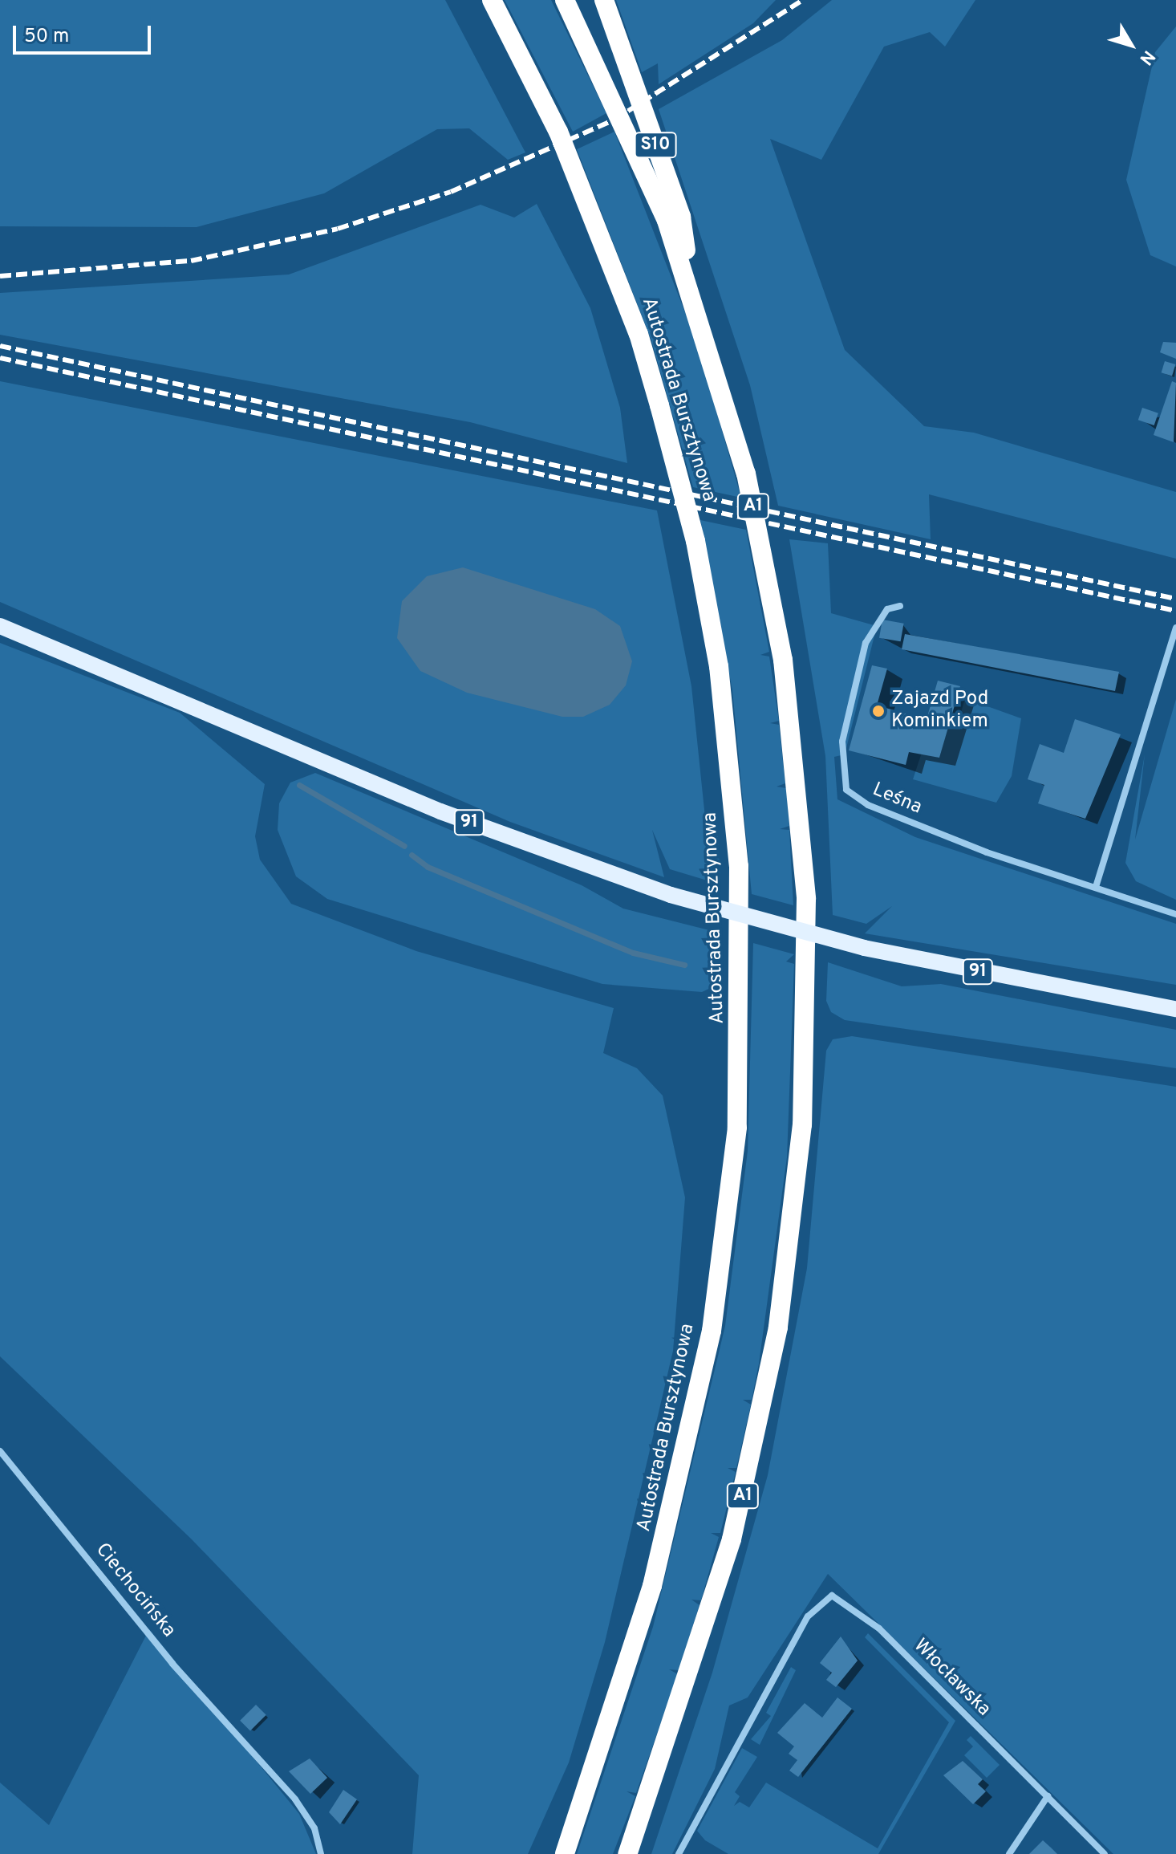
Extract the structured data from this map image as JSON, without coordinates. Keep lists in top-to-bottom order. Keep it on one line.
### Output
{"streets":{"highway":["S10","Autostrada Bursztynowa","A1"],"main road":["91"],"street":["Leśna","Ciechocińska","Włocławska"]},"crossings":[["S10","A1"]],"places":["Zajazd Pod Kominkiem"],"scale_bar":"50 m","north":"bottom right"}
